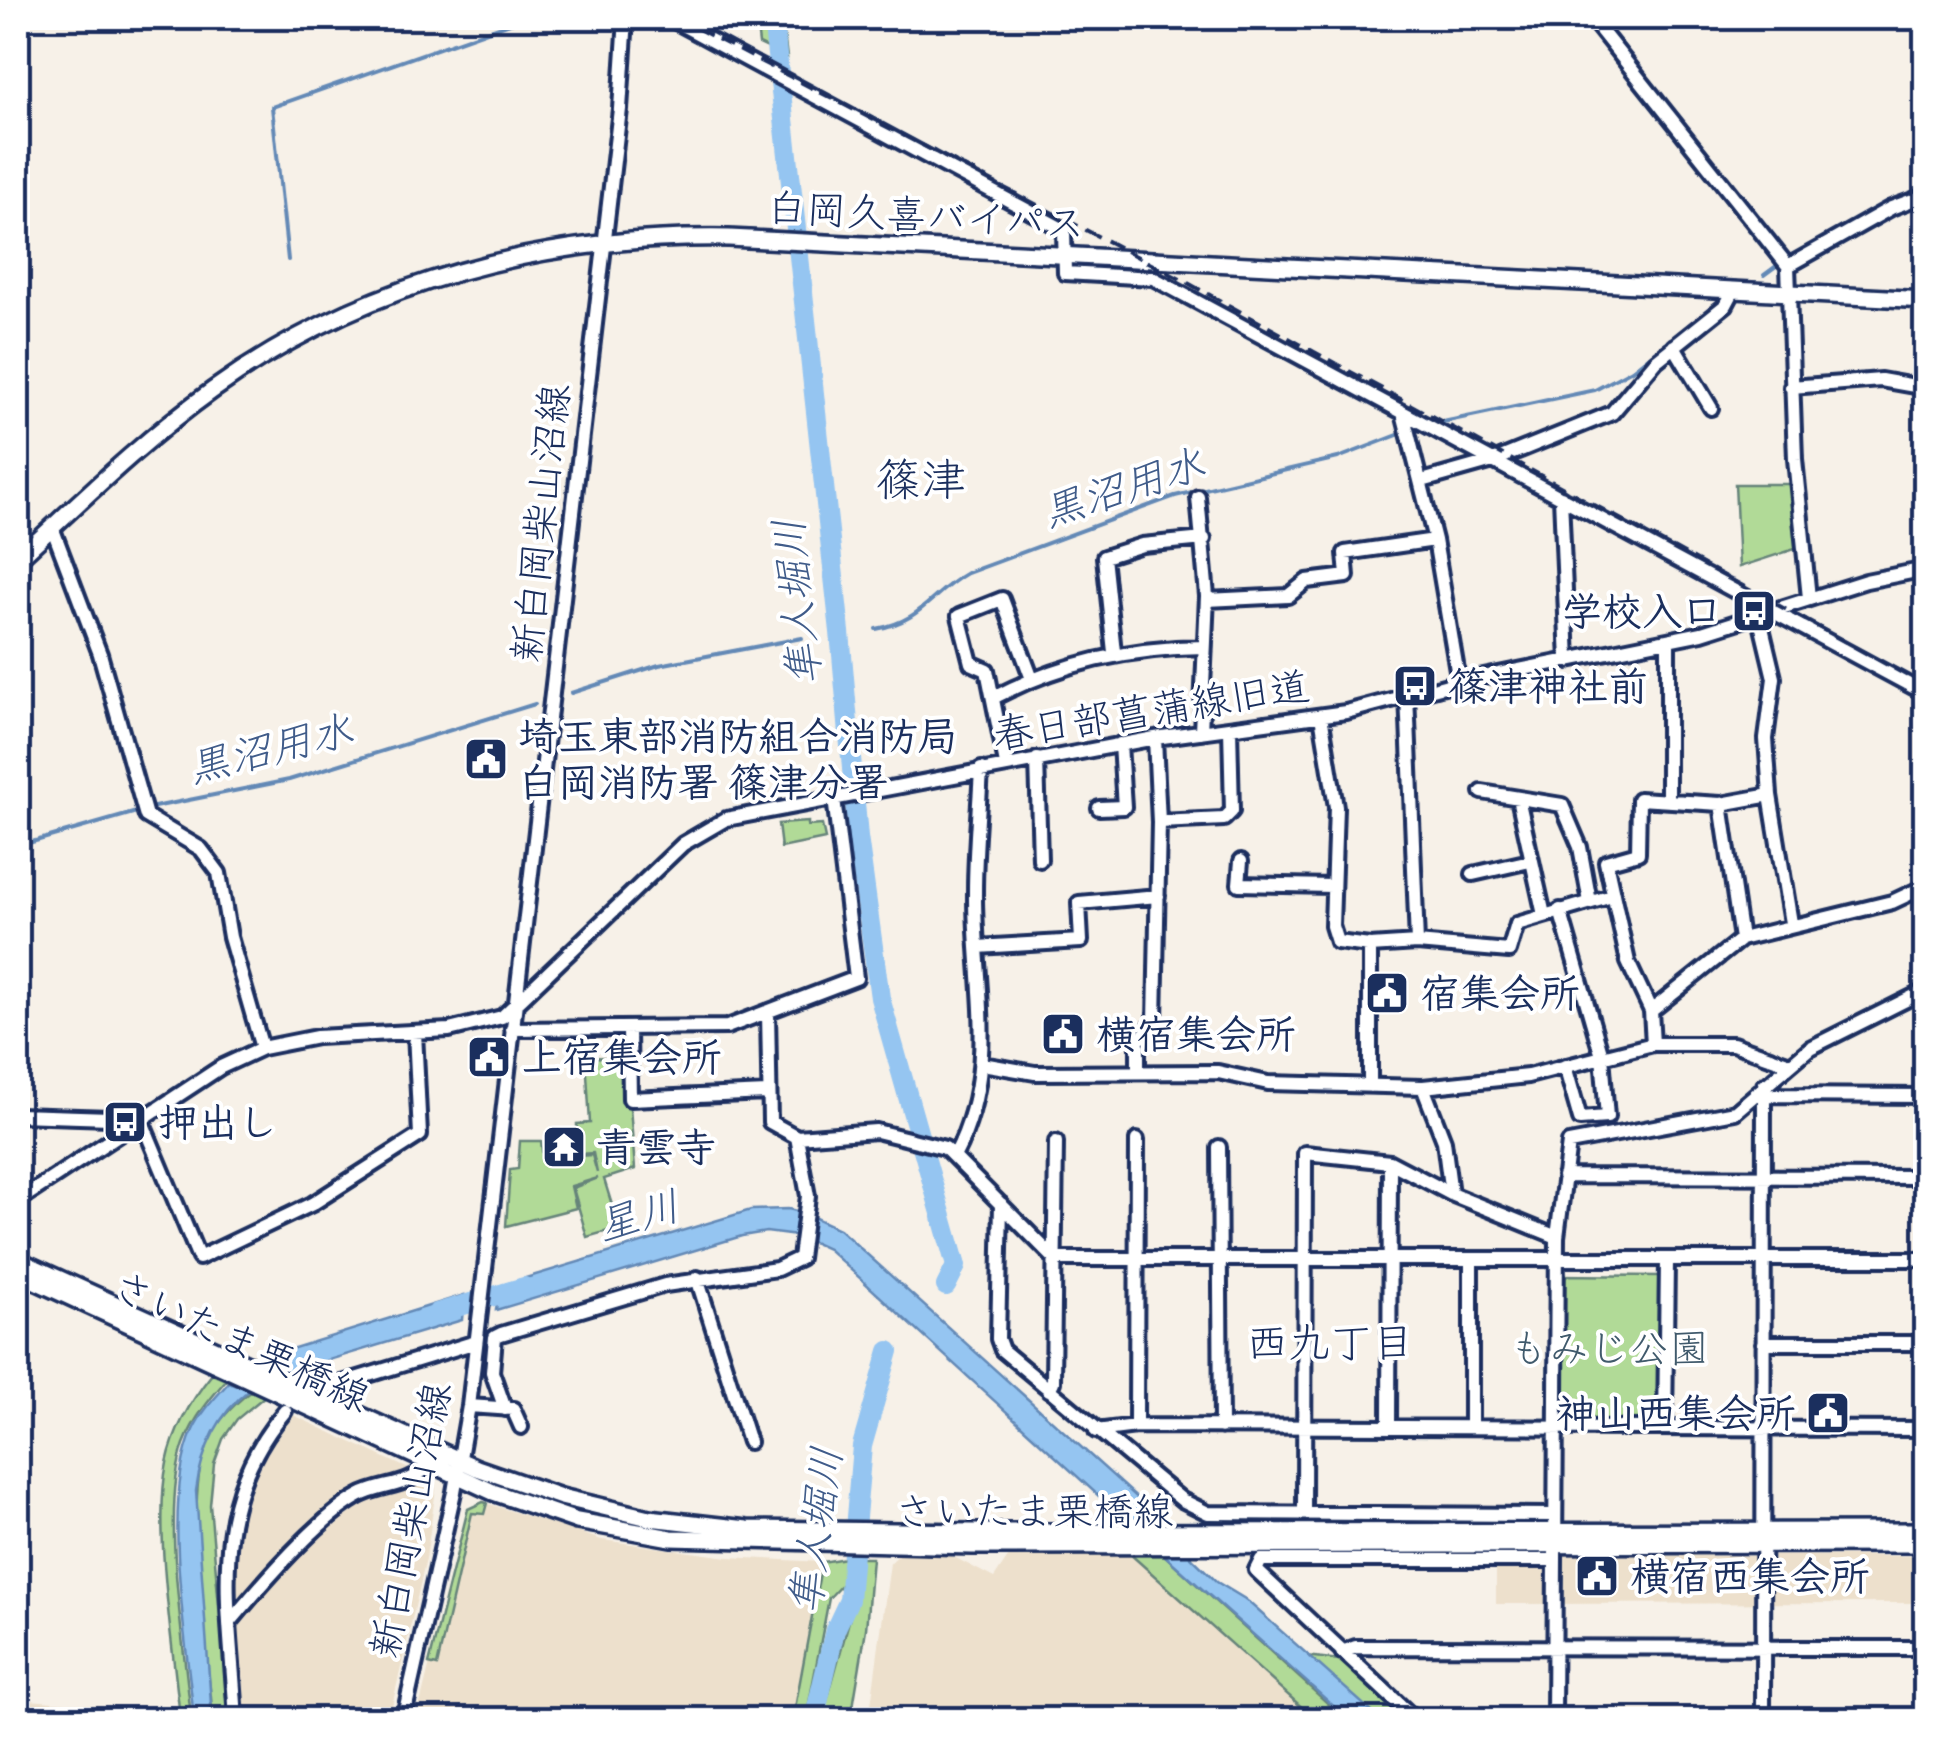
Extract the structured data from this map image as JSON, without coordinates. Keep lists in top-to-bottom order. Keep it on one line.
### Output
{"streets":{"main road":["白岡久喜バイパス","さいたま栗橋線"],"street":["新白岡柴山沼線","春日部菖蒲線旧道"]},"crossings":[["白岡久喜バイパス","新白岡柴山沼線"],["新白岡柴山沼線","春日部菖蒲線旧道"],["新白岡柴山沼線","さいたま栗橋線"]],"districts":["篠津","西九丁目"],"water":["黒沼用水","隼人堀川","星川"],"parks":["もみじ公園"],"places":{"bus stop":["学校入口","篠津神社前","押出し"],"public building":["埼玉東部消防組合消防局 白岡消防署 篠津分署","宿集会所","横宿集会所","上宿集会所","神山西集会所","横宿西集会所"],"temple":["青雲寺"]}}
